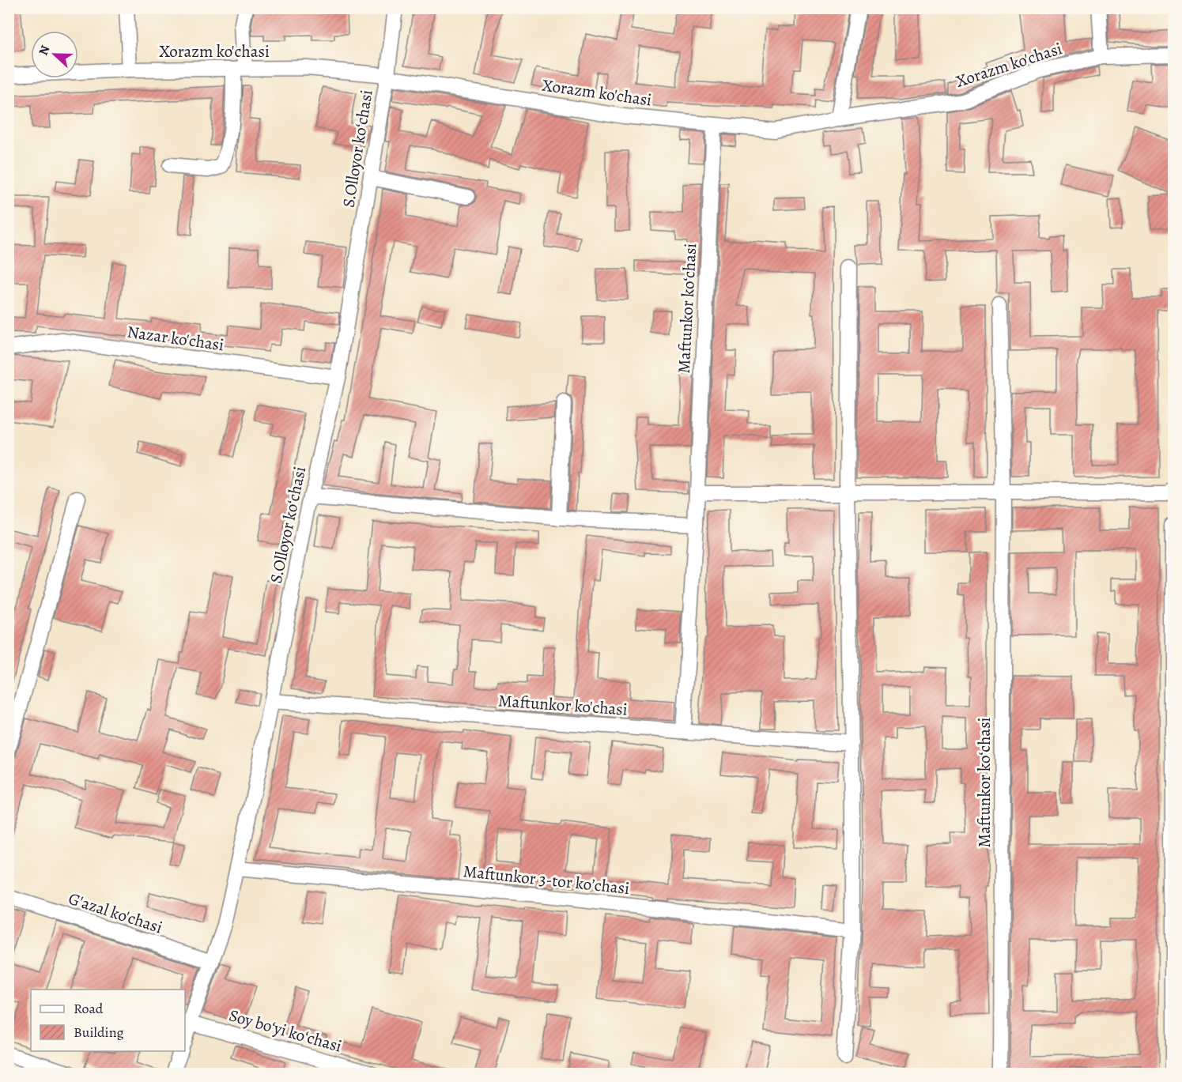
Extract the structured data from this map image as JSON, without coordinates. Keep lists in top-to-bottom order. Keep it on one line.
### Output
{"streets":{"street":["Xorazm ko'chasi","S.Olloyor koʻchasi","Maftunkor koʻchasi","Nazar ko'chasi","Maftunkor ko'chasi","Maftunkor 3-tor koʼchasi","G'azal ko'chasi","Soy boʻyi koʻchasi"]},"crossings":[["Xorazm ko'chasi","S.Olloyor koʻchasi"],["Xorazm ko'chasi","Maftunkor koʻchasi"],["S.Olloyor koʻchasi","Nazar ko'chasi"],["S.Olloyor koʻchasi","Maftunkor ko'chasi"],["S.Olloyor koʻchasi","Maftunkor 3-tor koʼchasi"],["S.Olloyor koʻchasi","G'azal ko'chasi"],["S.Olloyor koʻchasi","Soy boʻyi koʻchasi"],["Maftunkor koʻchasi","Maftunkor ko'chasi"]],"legend":["Road","Building"],"north":"left"}
